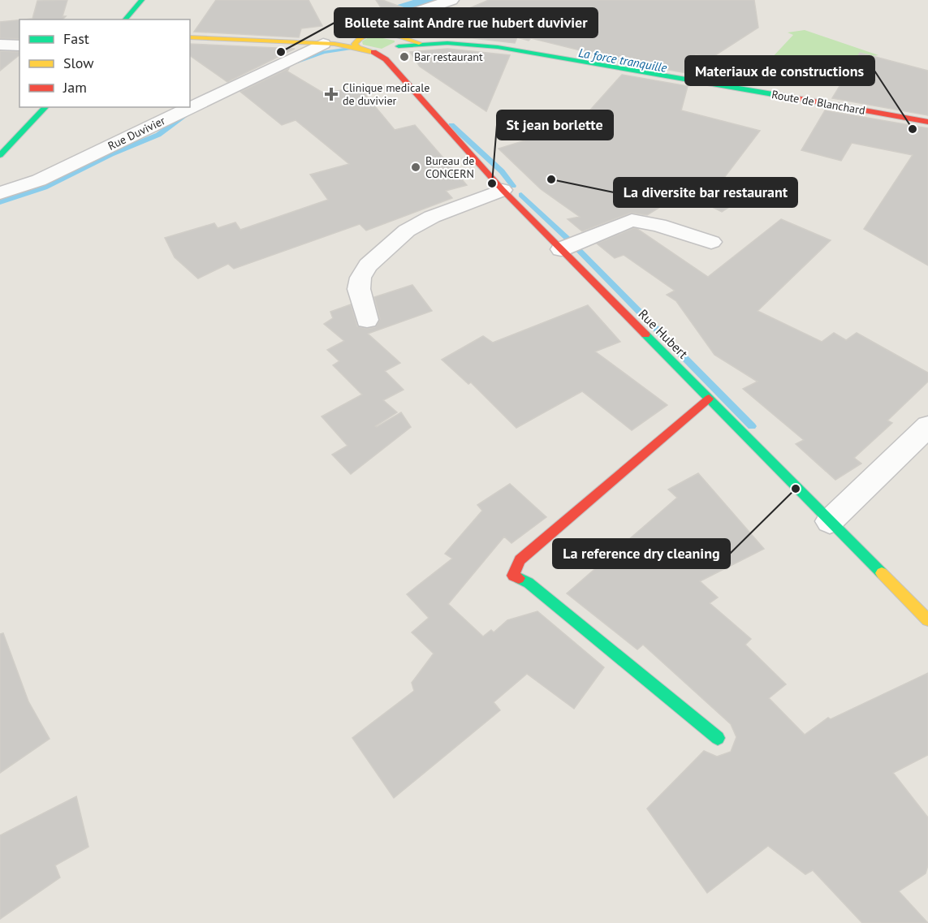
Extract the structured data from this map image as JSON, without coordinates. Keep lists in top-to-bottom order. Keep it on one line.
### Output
{"streets":{"street":["Route de Blanchard","Rue Duvivier","Rue Hubert"]},"water":["La force tranquille"],"places":{"other":["Bollete saint Andre rue hubert duvivier","Bar restaurant","Materiaux de constructions","Bureau de CONCERN","La diversite bar restaurant","St jean borlette","La reference dry cleaning"],"health":["Clinique medicale de duvivier"]},"legend":["Fast","Slow","Jam"]}
